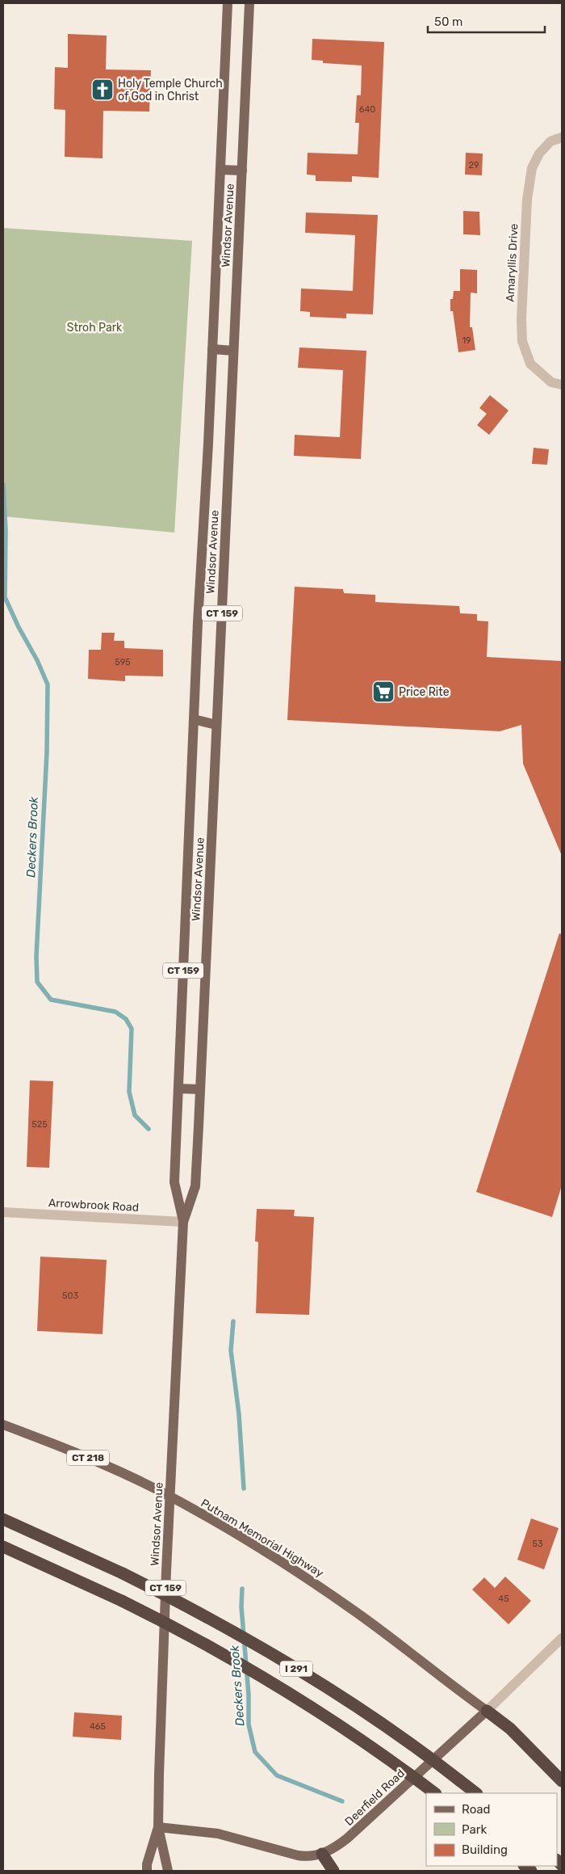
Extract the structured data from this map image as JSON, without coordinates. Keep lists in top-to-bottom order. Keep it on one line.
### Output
{"streets":{"highway":["I 291"],"main road":["Windsor Avenue","CT 159","CT 218","Putnam Memorial Highway","Deerfield Road"],"street":["Amaryllis Drive","Arrowbrook Road"]},"crossings":[["Windsor Avenue","Arrowbrook Road"],["Windsor Avenue","Putnam Memorial Highway"],["Windsor Avenue","Deerfield Road"],["Putnam Memorial Highway","Deerfield Road"]],"water":["Deckers Brook"],"parks":["Stroh Park"],"places":{"church":["Holy Temple Church of God in Christ"],"supermarket":["Price Rite"]},"house_numbers":["640","29","19","595","525","503","53","45","465"],"legend":["Road","Park","Building"],"scale_bar":"50 m"}
